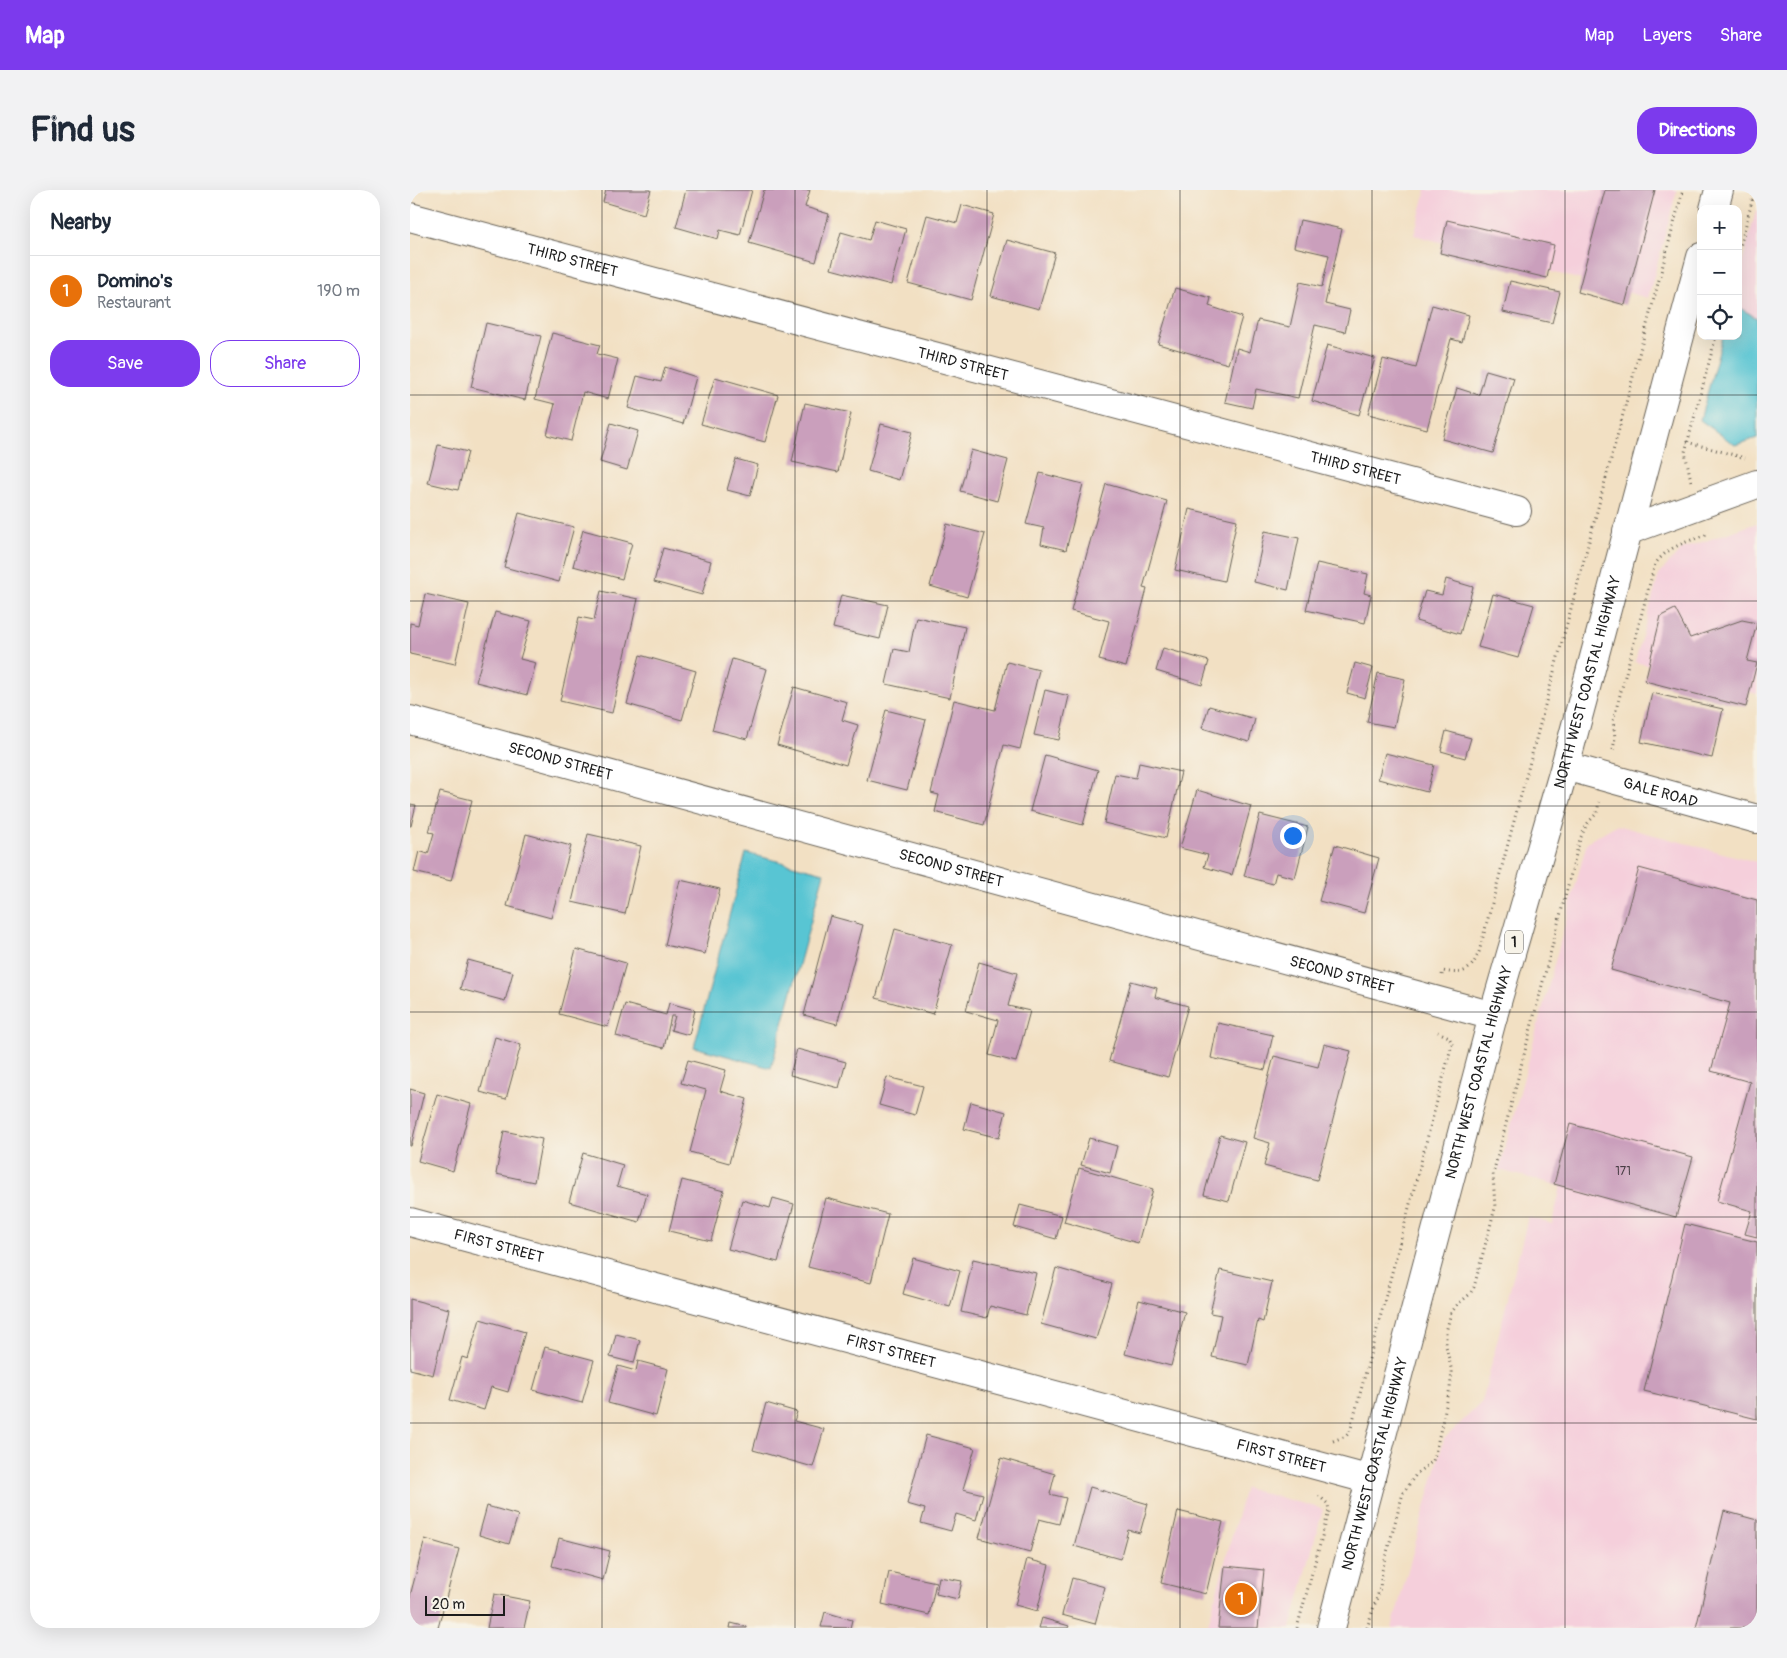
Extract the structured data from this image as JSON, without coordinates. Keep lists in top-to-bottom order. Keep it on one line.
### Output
{"streets":{"main road":["THIRD STREET","NORTH WEST COASTAL HIGHWAY","SECOND STREET","GALE ROAD","1","FIRST STREET"]},"crossings":[["NORTH WEST COASTAL HIGHWAY","SECOND STREET"],["NORTH WEST COASTAL HIGHWAY","GALE ROAD"],["NORTH WEST COASTAL HIGHWAY","FIRST STREET"]],"house_numbers":["171"],"scale_bar":"20 m","page":{"header":"Map","nav":["Map","Layers","Share"],"buttons":["Directions",["Save","Share"]],"title":"Find us","heading":"Nearby","map_buttons":["+","−"],"list":[{"mark":"1","name":"Domino's","note":"Restaurant","value":"190 m"}],"pins":"1","scale":"20 m"}}
